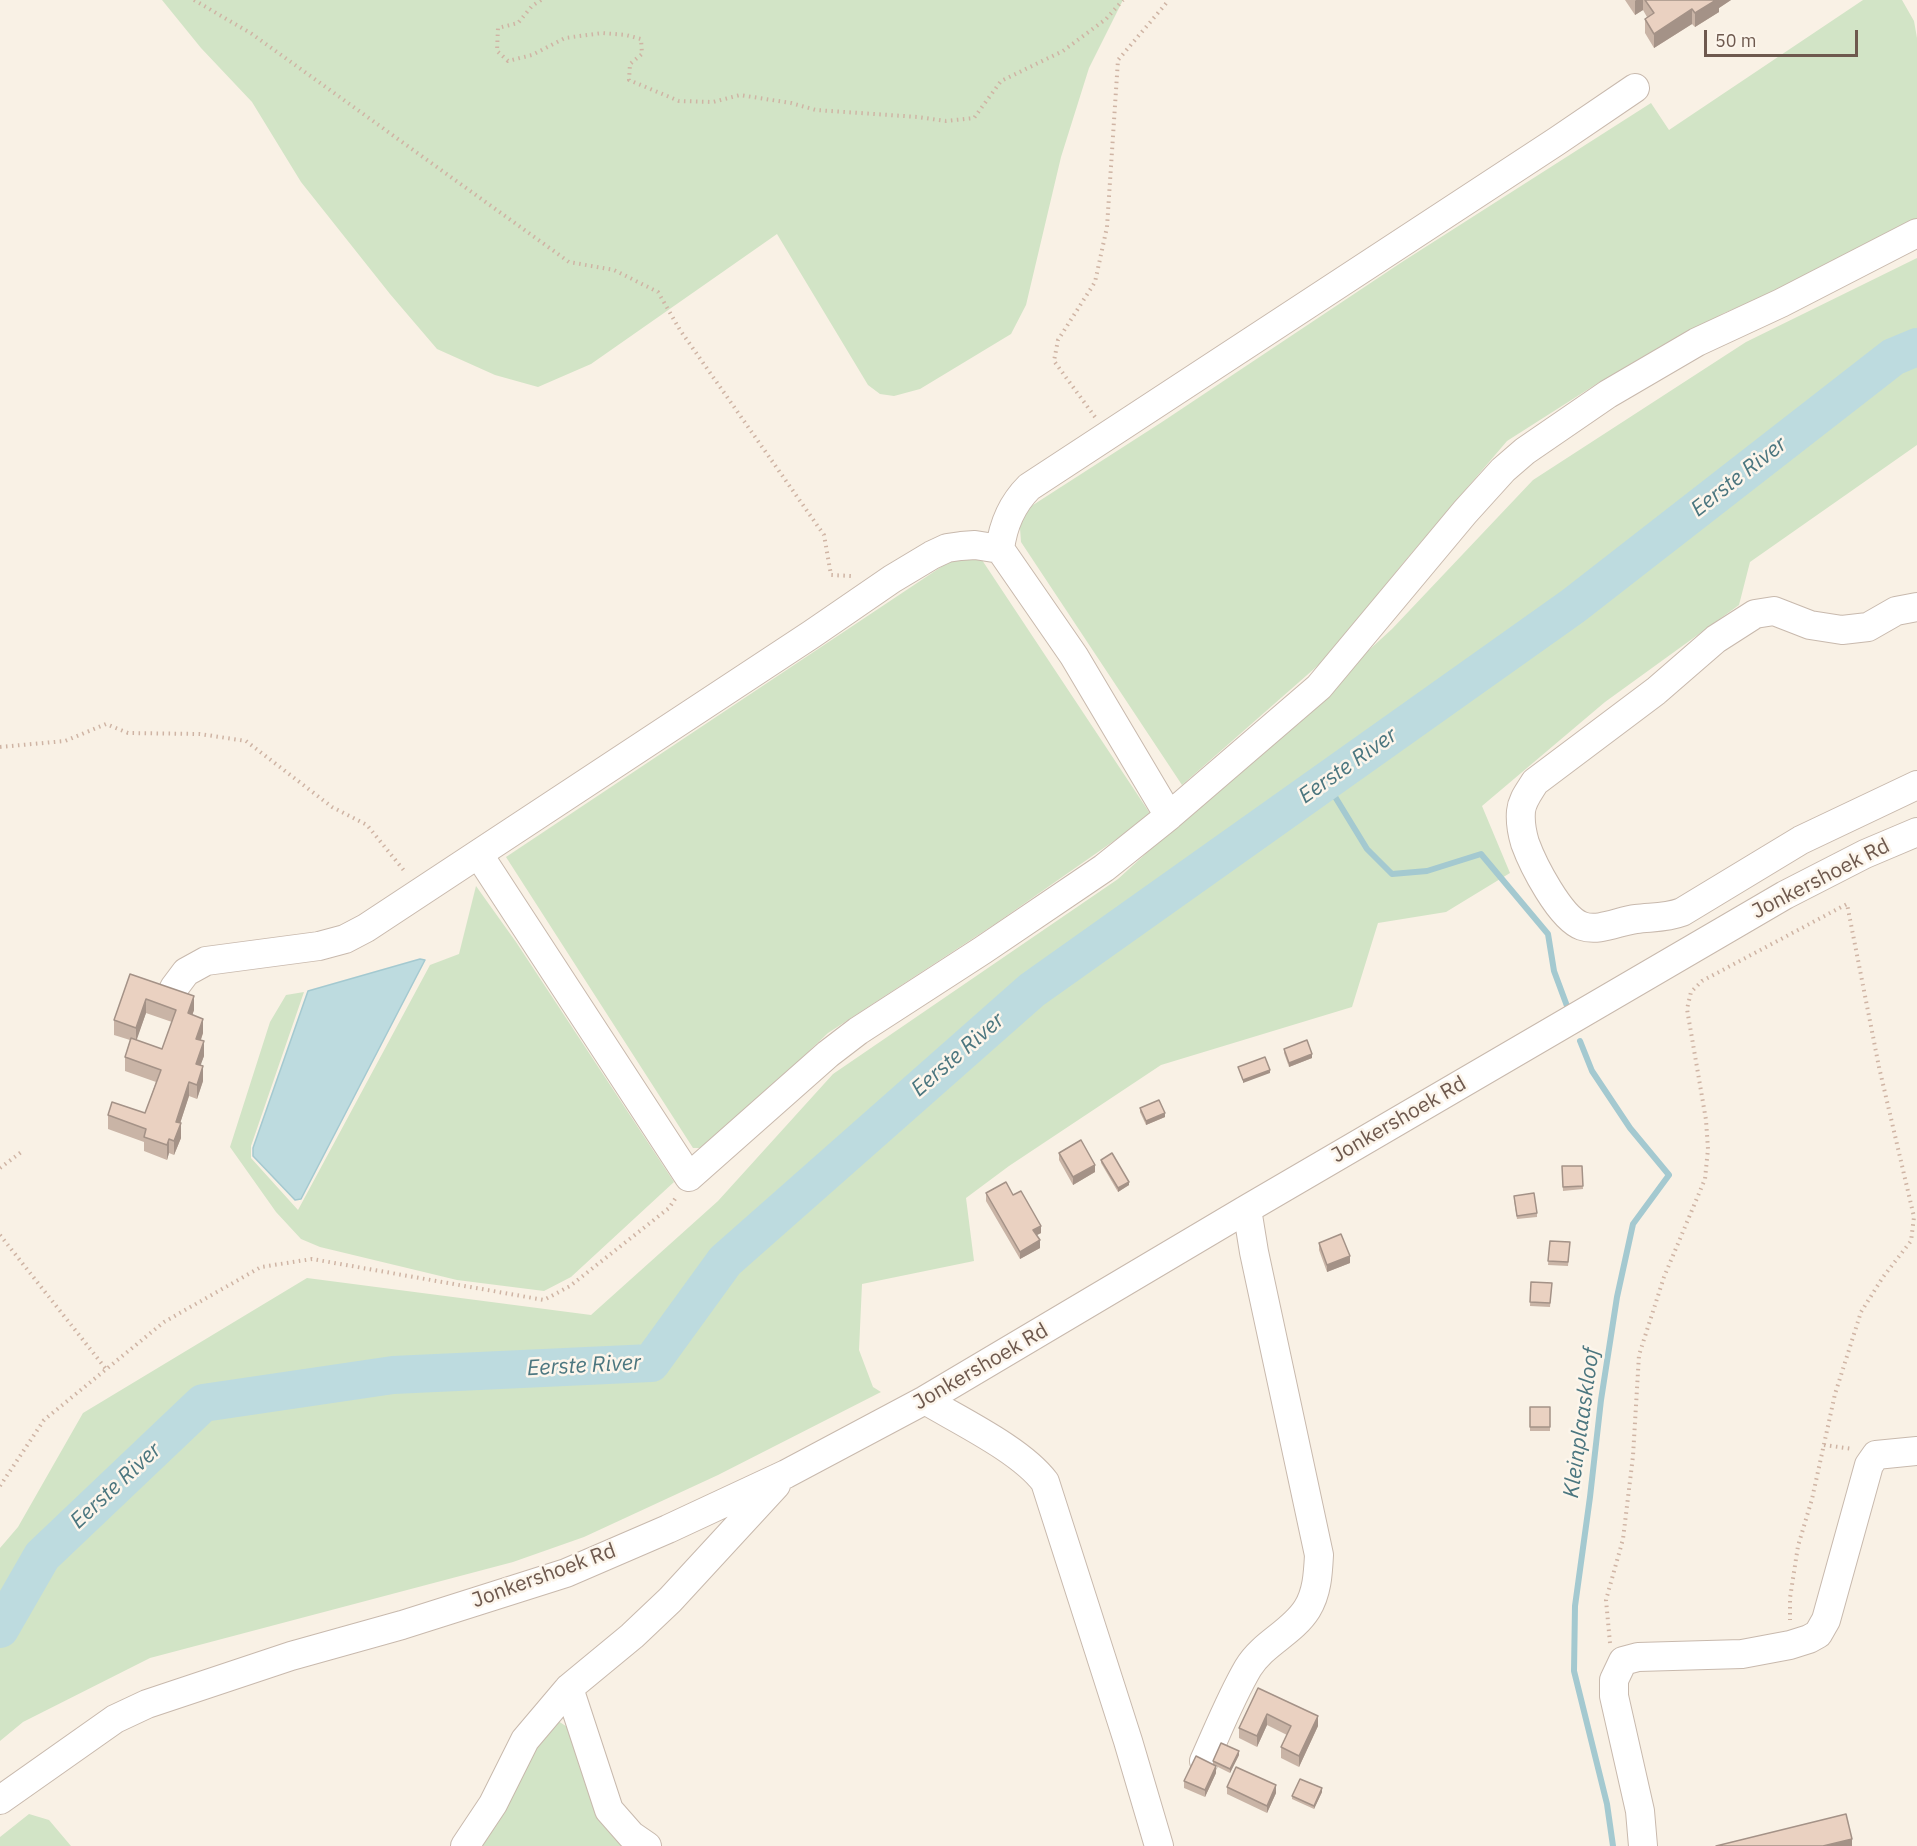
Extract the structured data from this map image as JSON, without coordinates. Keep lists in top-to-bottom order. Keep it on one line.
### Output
{"streets":{"street":["Jonkershoek Rd"]},"water":["Eerste River","Kleinplaaskloof"],"scale_bar":"50 m"}
